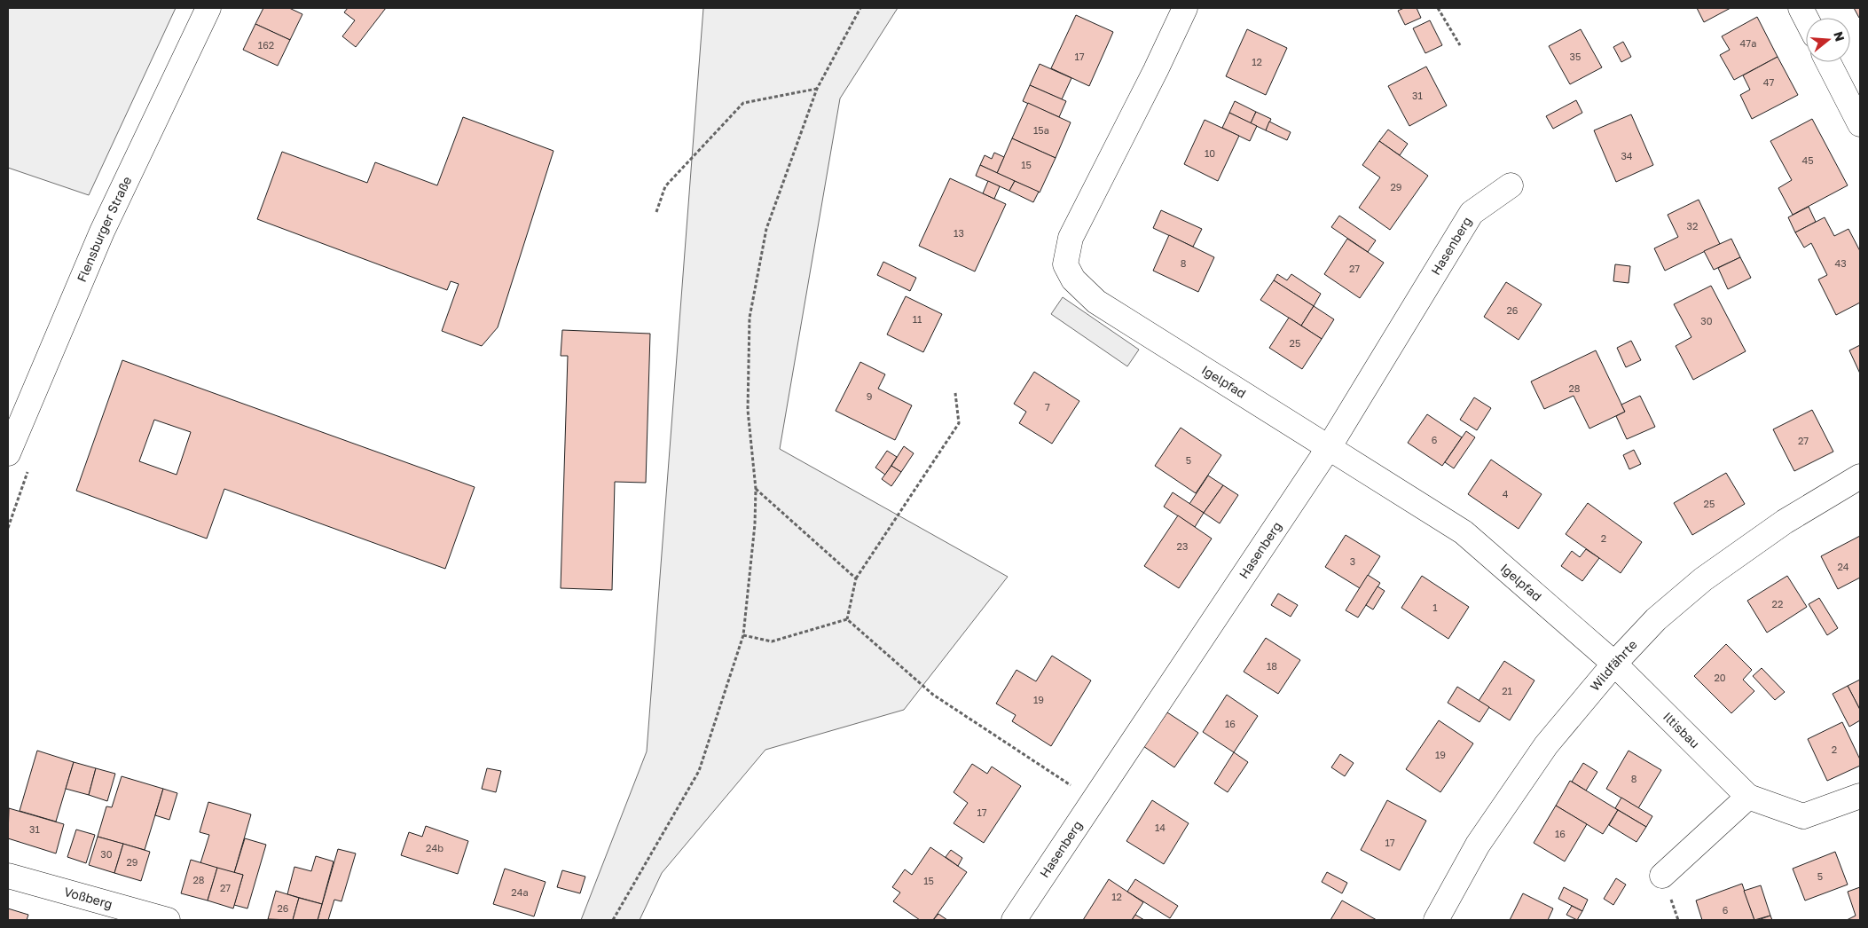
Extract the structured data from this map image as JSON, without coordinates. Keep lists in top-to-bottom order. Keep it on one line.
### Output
{"streets":{"street":["Flensburger Straße","Hasenberg","Igelpfad","Wildfährte","Iltisbau","Voßberg"]},"crossings":[["Hasenberg","Igelpfad"],["Igelpfad","Wildfährte"],["Igelpfad","Iltisbau"],["Wildfährte","Iltisbau"]],"house_numbers":["47a","162","17","35","12","47","31","15a","10","34","45","15","29","32","13","8","43","27","26","11","30","25","28","9","7","6","27","5","4","25","2","23","3","24","22","1","18","20","21","19","16","2","19","8","17","14","31","16","17","24b","30","29","5","28","15","27","24a","12","26","6"],"north":"right"}
